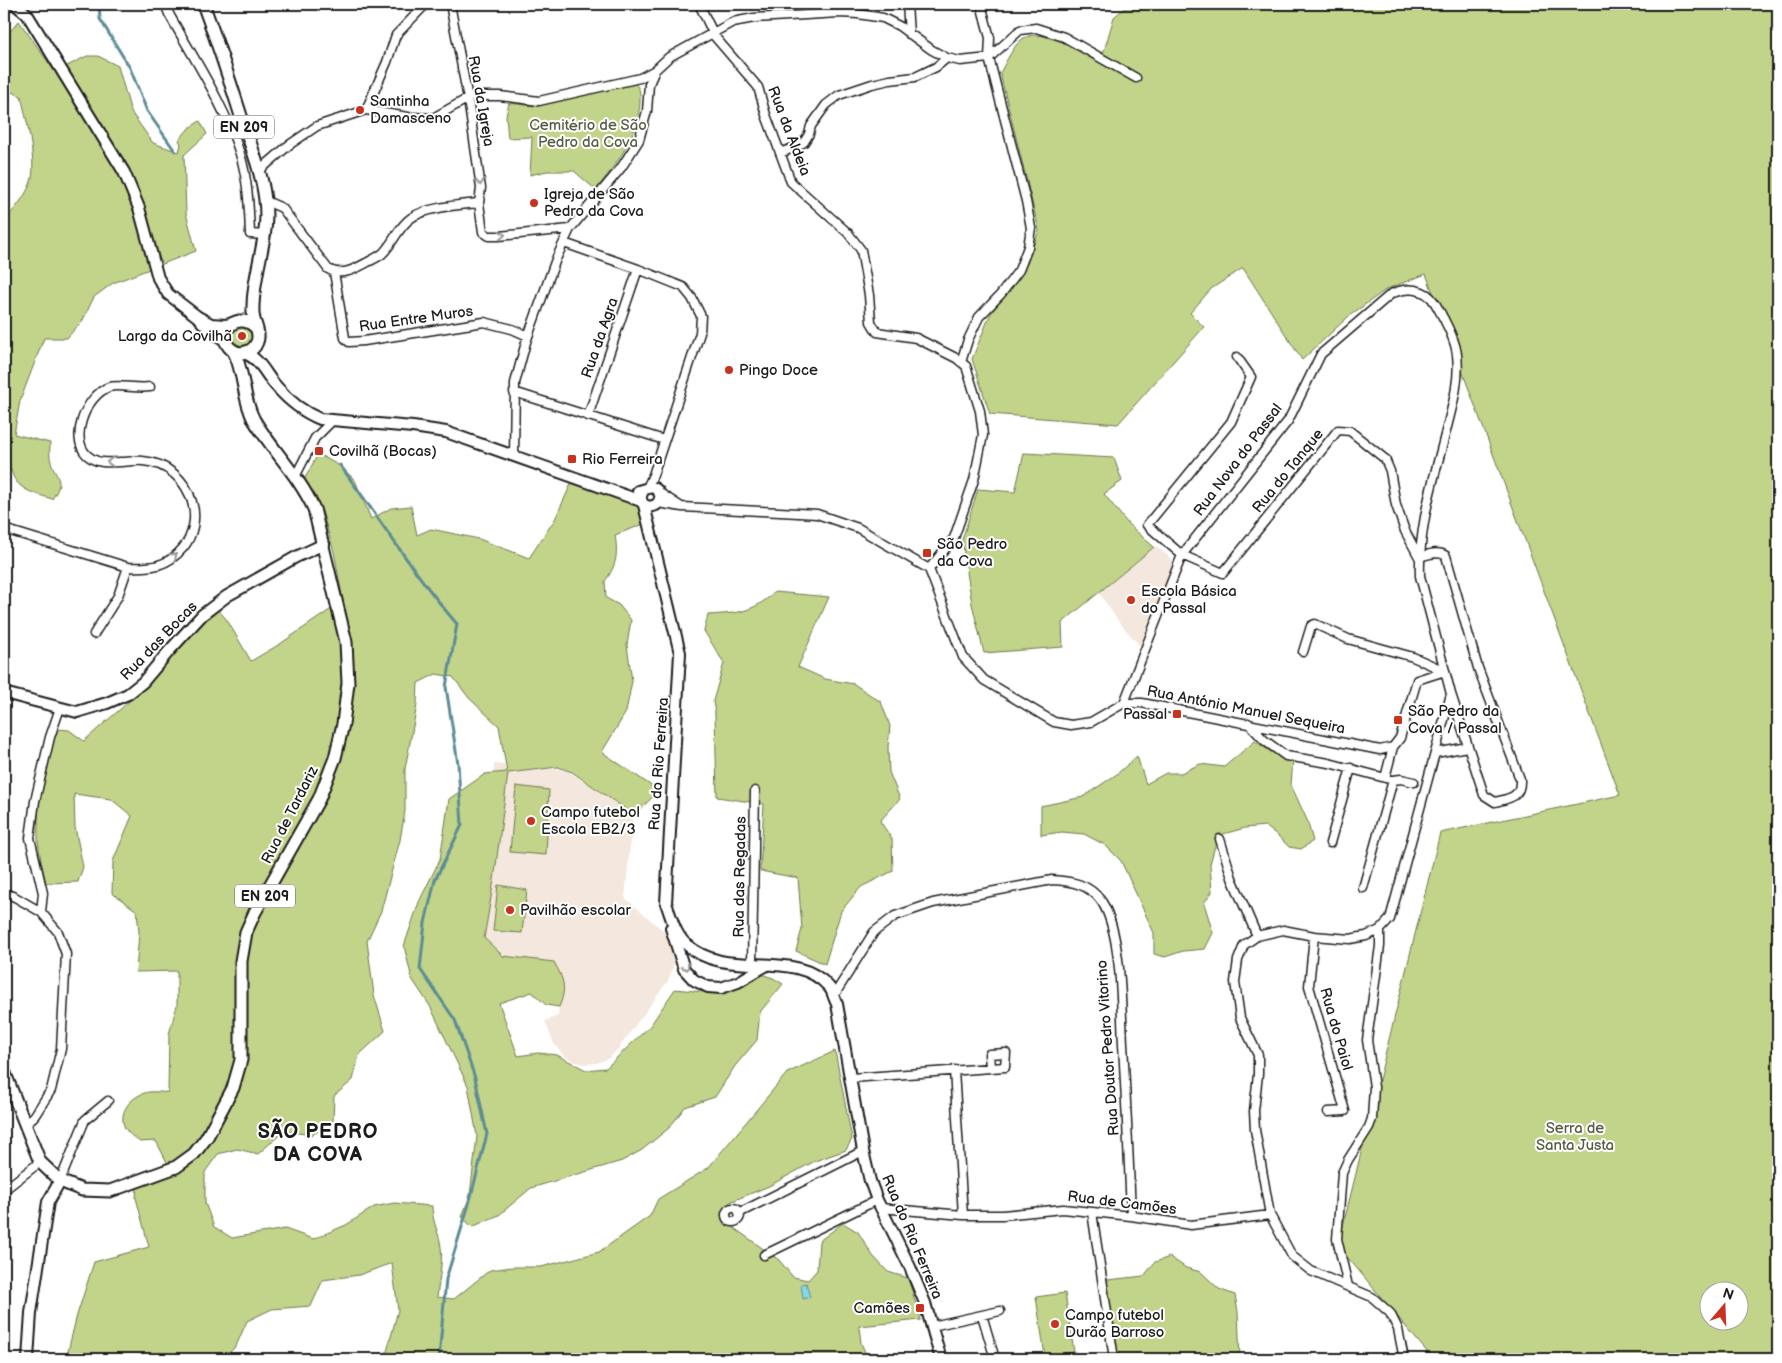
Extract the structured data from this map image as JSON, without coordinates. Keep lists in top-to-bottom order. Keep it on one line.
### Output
{"streets":{"main road":["EN 209","Rua de Tardariz"],"street":["Rua da Igreja","Rua da Aldeia","Rua Entre Muros","Rua da Agra","Rua Nova do Passal","Rua do Tanque","Rua das Bocas","Rua António Manuel Sequeira","Rua do Rio Ferreira","Rua das Regadas","Rua do Paiol","Rua Doutor Pedro Vitorino","Rua de Camões"]},"crossings":[["EN 209","Rua de Tardariz"],["Rua Nova do Passal","Rua do Tanque"],["Rua Nova do Passal","Rua António Manuel Sequeira"],["Rua das Bocas","Rua de Tardariz"],["Rua do Rio Ferreira","Rua das Regadas"],["Rua do Rio Ferreira","Rua Doutor Pedro Vitorino"],["Rua do Rio Ferreira","Rua de Camões"],["Rua Doutor Pedro Vitorino","Rua de Camões"]],"districts":["SÃO PEDRO DA COVA"],"parks":["Cemitério de São Pedro da Cova","Serra de Santa Justa"],"places":{"other":["Santinha Damasceno","Igreja de São Pedro da Cova","Largo da Covilhã","Pingo Doce","Escola Básica do Passal","Campo futebol Escola EB2/3","Pavilhão escolar","Campo futebol Durão Barroso"],"transit":["Covilhã (Bocas)","Rio Ferreira","São Pedro da Cova","Passal","São Pedro da Cova / Passal","Camões"]},"north":"top"}
